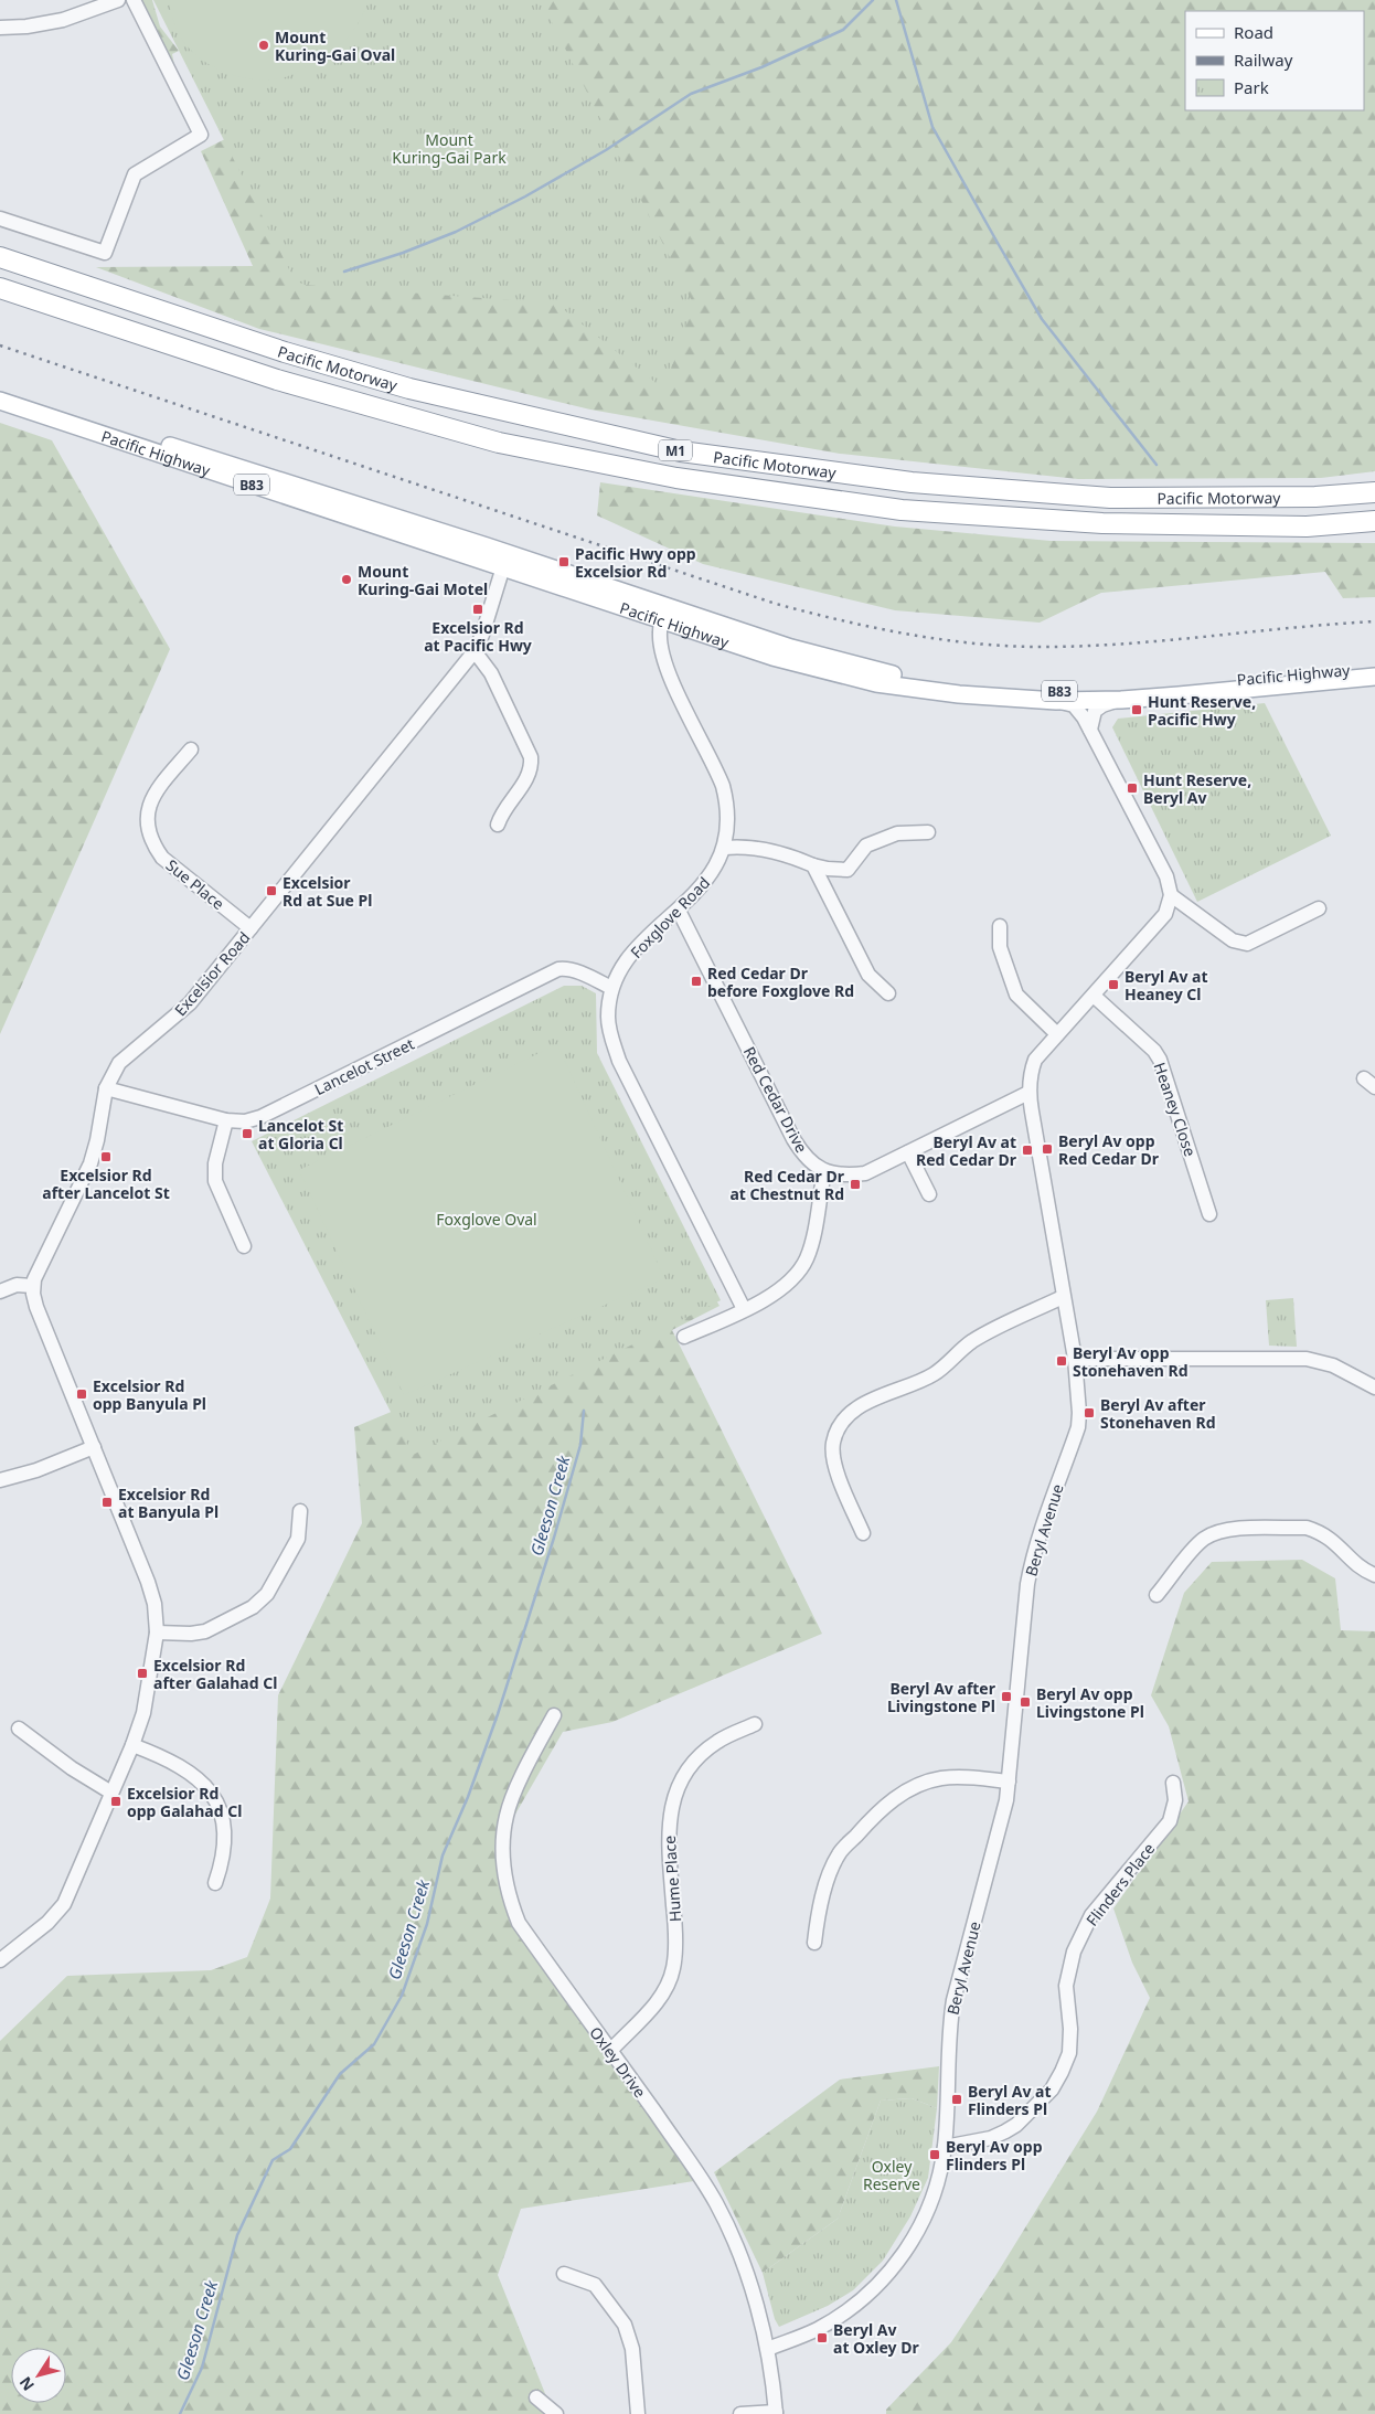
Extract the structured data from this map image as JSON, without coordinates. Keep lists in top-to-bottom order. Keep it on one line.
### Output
{"streets":{"highway":["Pacific Motorway","M1"],"main road":["Pacific Highway","B83"],"street":["Sue Place","Foxglove Road","Excelsior Road","Lancelot Street","Red Cedar Drive","Heaney Close","Beryl Avenue","Hume Place","Flinders Place","Oxley Drive"]},"crossings":[["Pacific Highway","Foxglove Road"],["Pacific Highway","Excelsior Road"],["Sue Place","Excelsior Road"],["Foxglove Road","Lancelot Street"],["Foxglove Road","Red Cedar Drive"],["Excelsior Road","Lancelot Street"],["Heaney Close","Beryl Avenue"],["Beryl Avenue","Flinders Place"],["Beryl Avenue","Oxley Drive"],["Hume Place","Oxley Drive"]],"water":["Gleeson Creek"],"parks":["Mount Kuring-Gai Park","Foxglove Oval","Oxley Reserve"],"places":{"other":["Mount Kuring-Gai Oval","Mount Kuring-Gai Motel"],"transit":["Pacific Hwy opp Excelsior Rd","Excelsior Rd at Pacific Hwy","Hunt Reserve, Pacific Hwy","Hunt Reserve, Beryl Av","Excelsior Rd at Sue Pl","Red Cedar Dr before Foxglove Rd","Beryl Av at Heaney Cl","Lancelot St at Gloria Cl","Beryl Av opp Red Cedar Dr","Beryl Av at Red Cedar Dr","Excelsior Rd after Lancelot St","Red Cedar Dr at Chestnut Rd","Beryl Av opp Stonehaven Rd","Excelsior Rd opp Banyula Pl","Beryl Av after Stonehaven Rd","Excelsior Rd at Banyula Pl","Excelsior Rd after Galahad Cl","Beryl Av after Livingstone Pl","Beryl Av opp Livingstone Pl","Excelsior Rd opp Galahad Cl","Beryl Av at Flinders Pl","Beryl Av opp Flinders Pl","Beryl Av at Oxley Dr"]},"legend":["Road","Railway","Park"],"north":"bottom left"}
